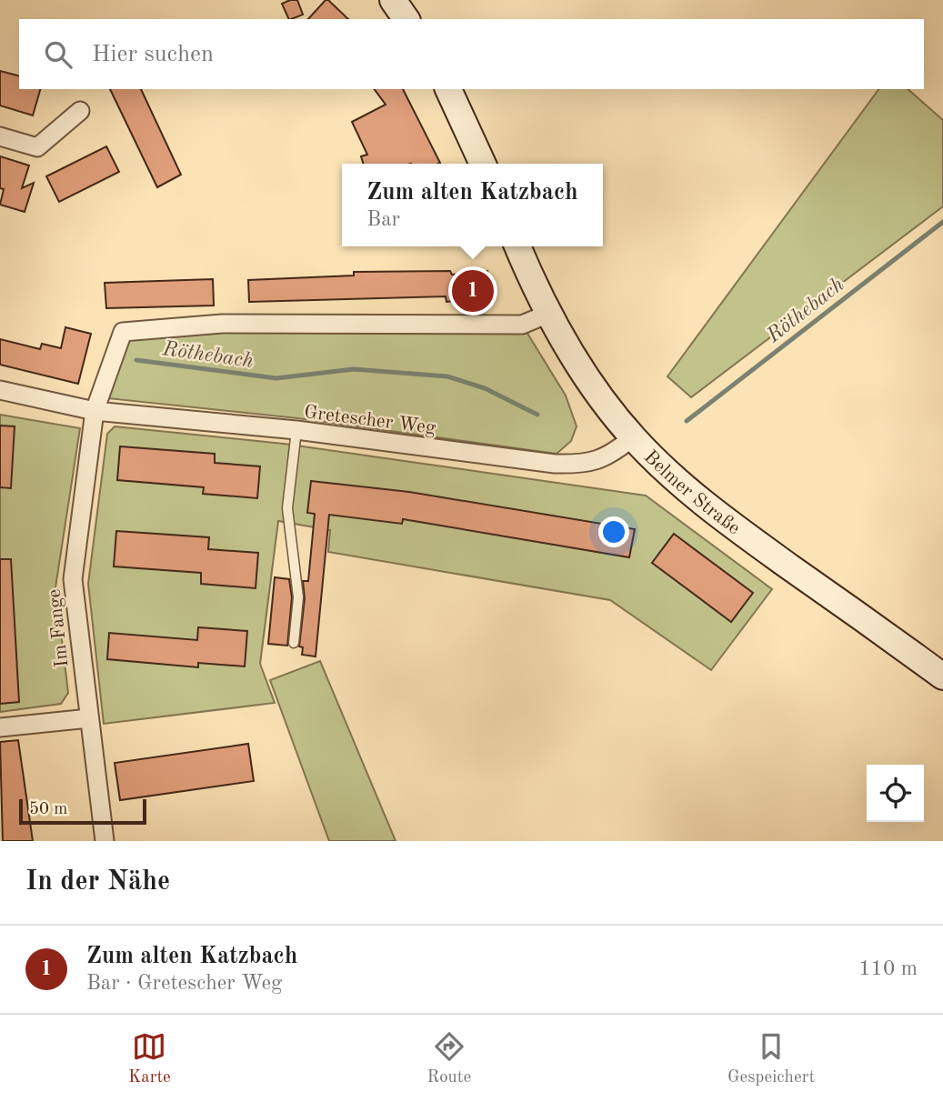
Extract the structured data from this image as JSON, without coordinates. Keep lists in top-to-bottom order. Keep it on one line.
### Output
{"streets":{"street":["Gretescher Weg","Belmer Straße","Im Fange"]},"crossings":[["Gretescher Weg","Belmer Straße"],["Gretescher Weg","Im Fange"]],"water":["Röthebach"],"scale_bar":"50 m","page":{"search":"Hier suchen","popup":["Zum alten Katzbach","Bar"],"pins":"1","scale":"50 m","heading":"In der Nähe","list":[{"mark":"1","name":"Zum alten Katzbach","note":"Bar · Gretescher Weg","value":"110 m"}],"nav":["Karte","Route","Gespeichert"]}}
